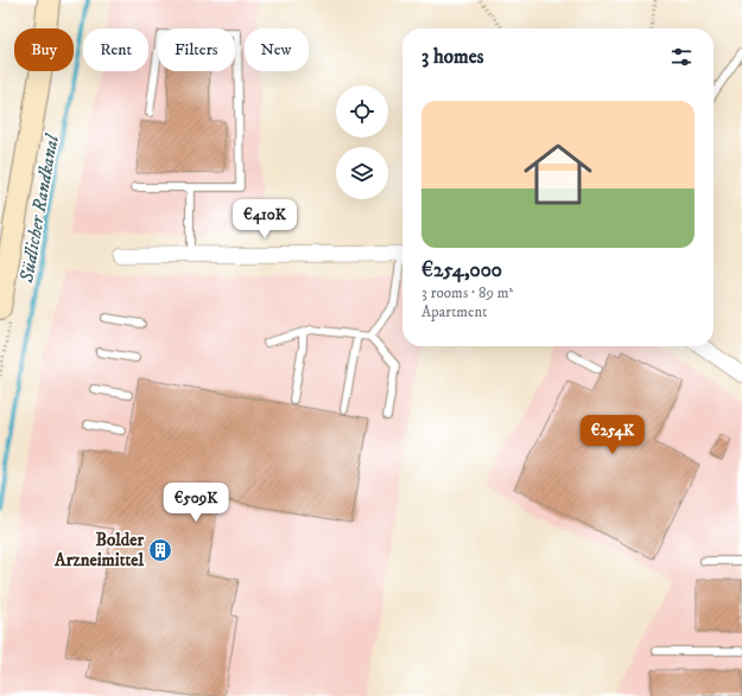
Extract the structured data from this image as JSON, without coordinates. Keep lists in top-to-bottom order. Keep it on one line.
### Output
{"water":["Südlicher Randkanal"],"places":{"building":["Bolder Arzneimittel"]},"page":{"chip":["Buy","Rent","Filters","New"],"heading":"3 homes","list":[{"name":"€254,000","note":"3 rooms · 89 m² · Apartment"}],"price":["€410K","€254K","€509K"]}}
